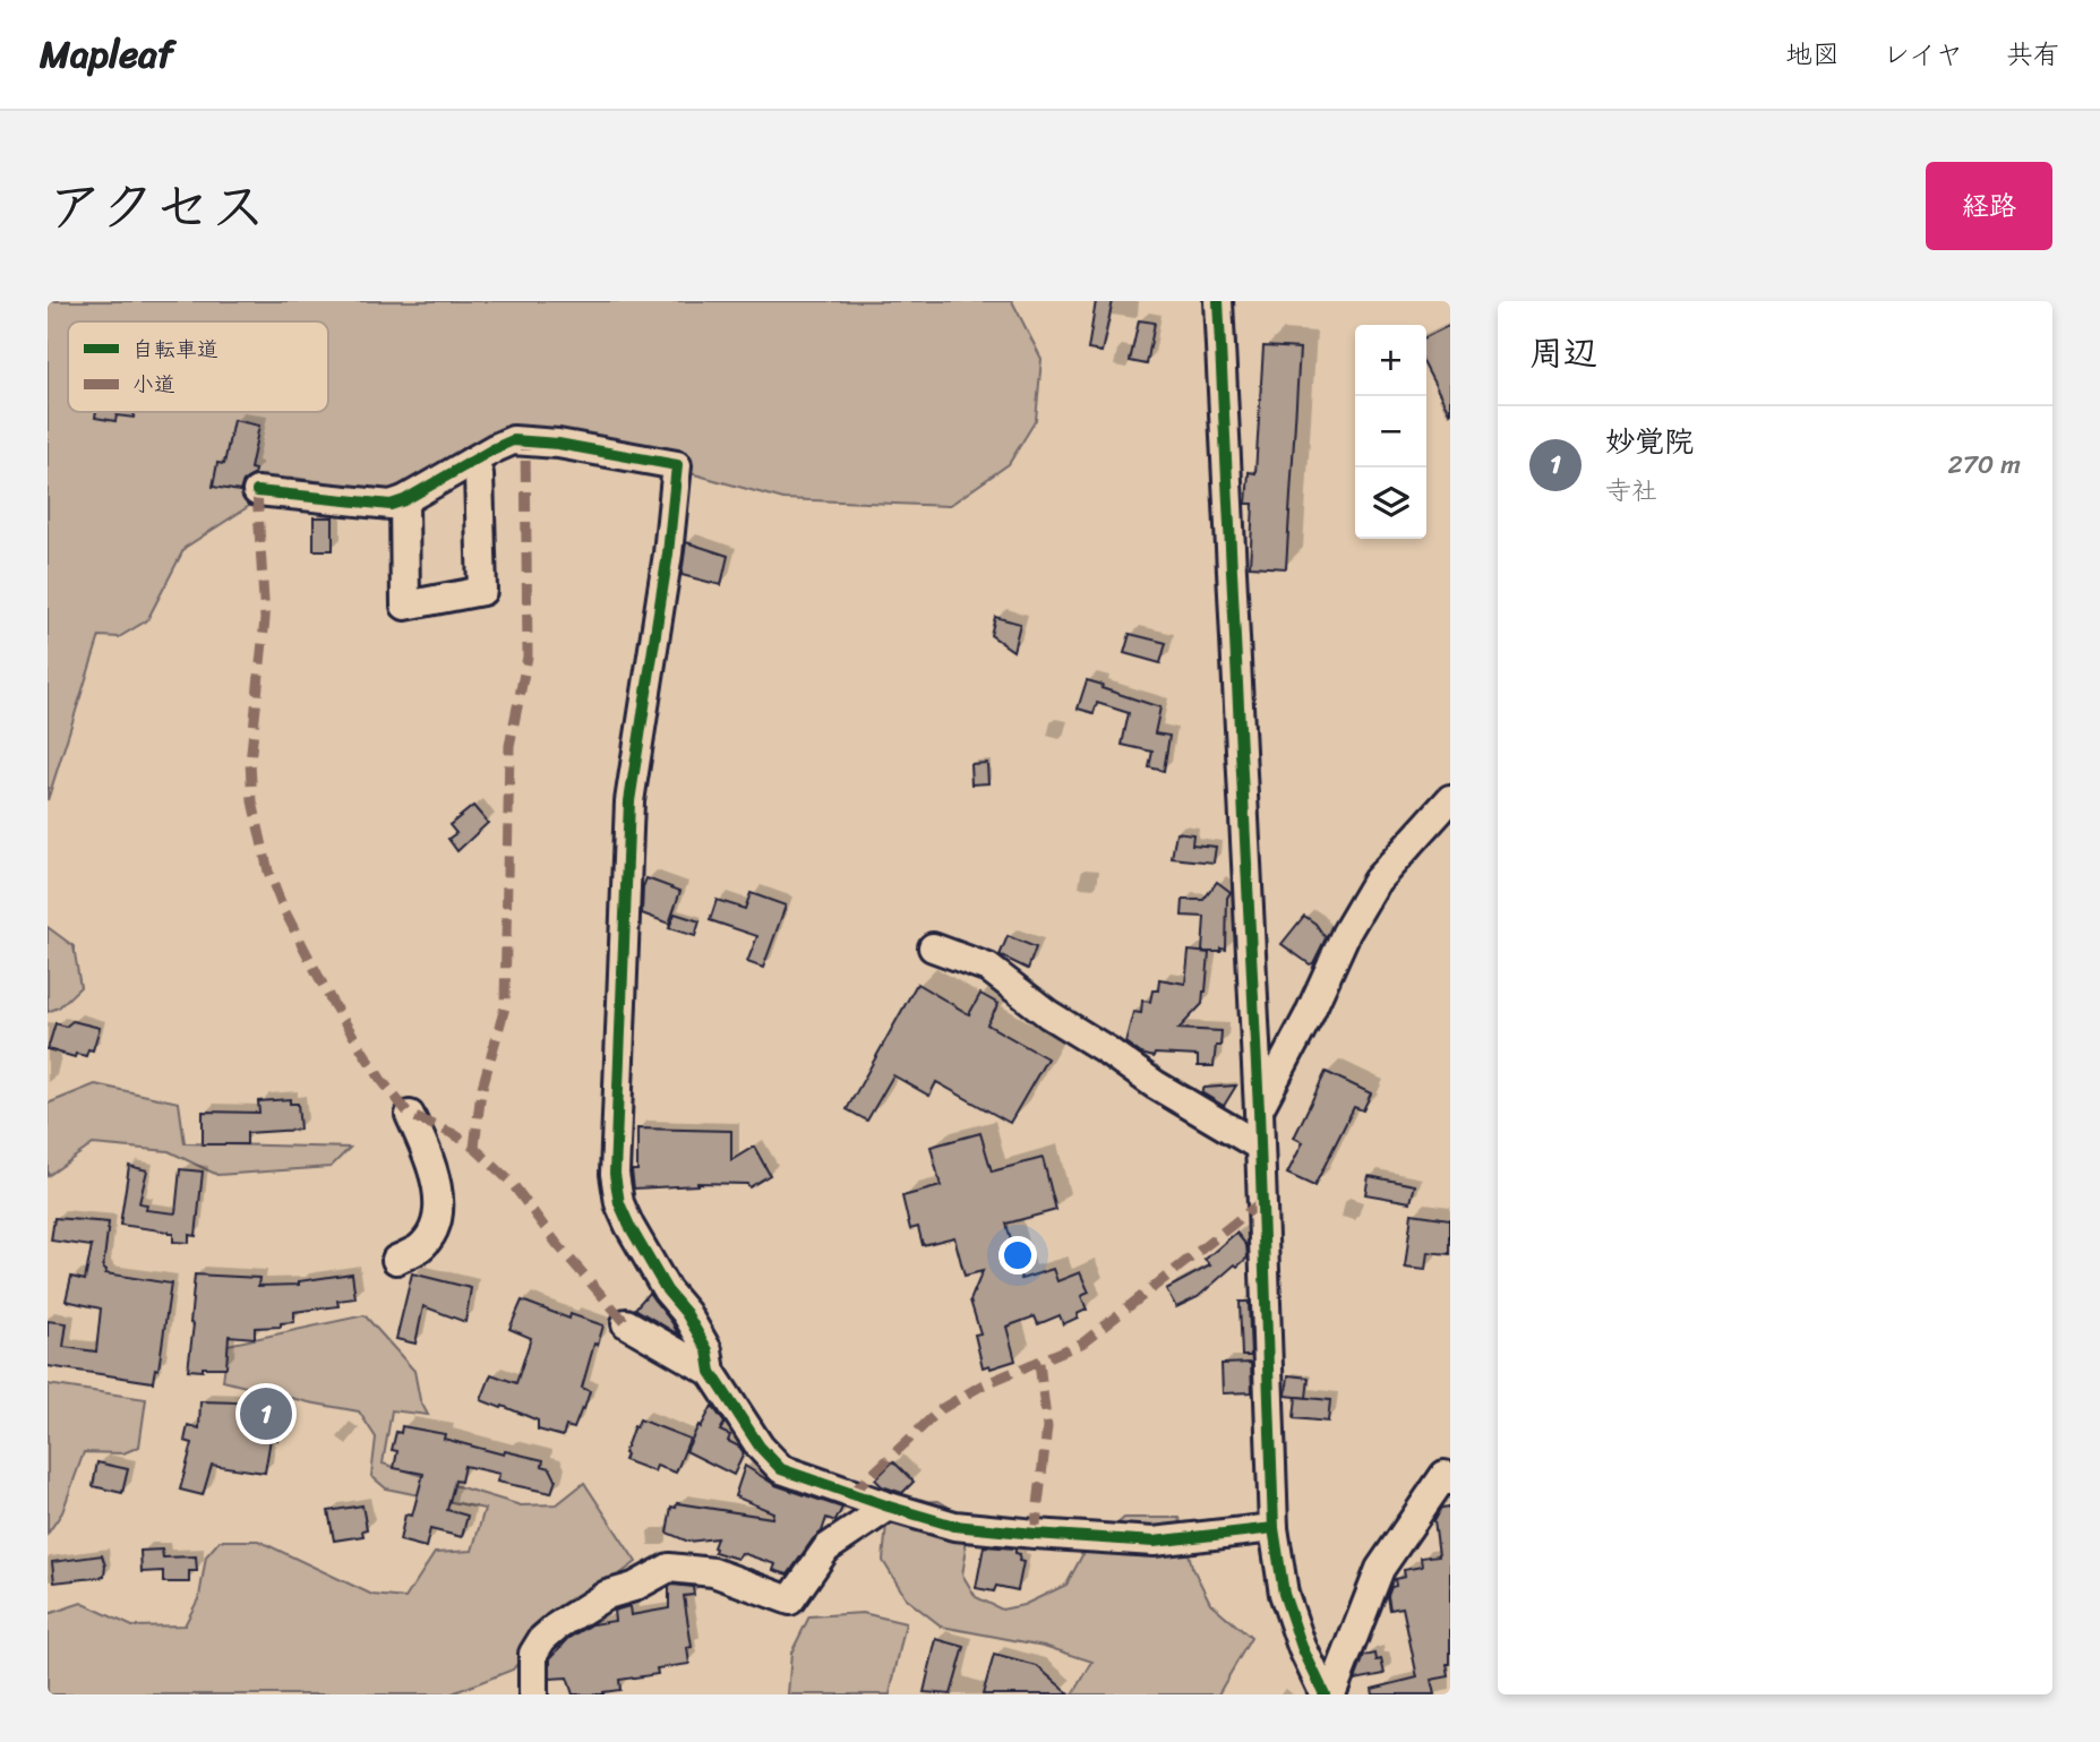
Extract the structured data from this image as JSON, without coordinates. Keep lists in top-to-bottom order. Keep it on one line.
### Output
{"legend":["自転車道","小道"],"page":{"header":"Mapleaf","nav":["地図","レイヤ","共有"],"title":"アクセス","buttons":"経路","heading":"周辺","map_buttons":["+","−"],"list":[{"mark":"1","name":"妙覚院","note":"寺社","value":"270 m"}],"pins":"1"}}
